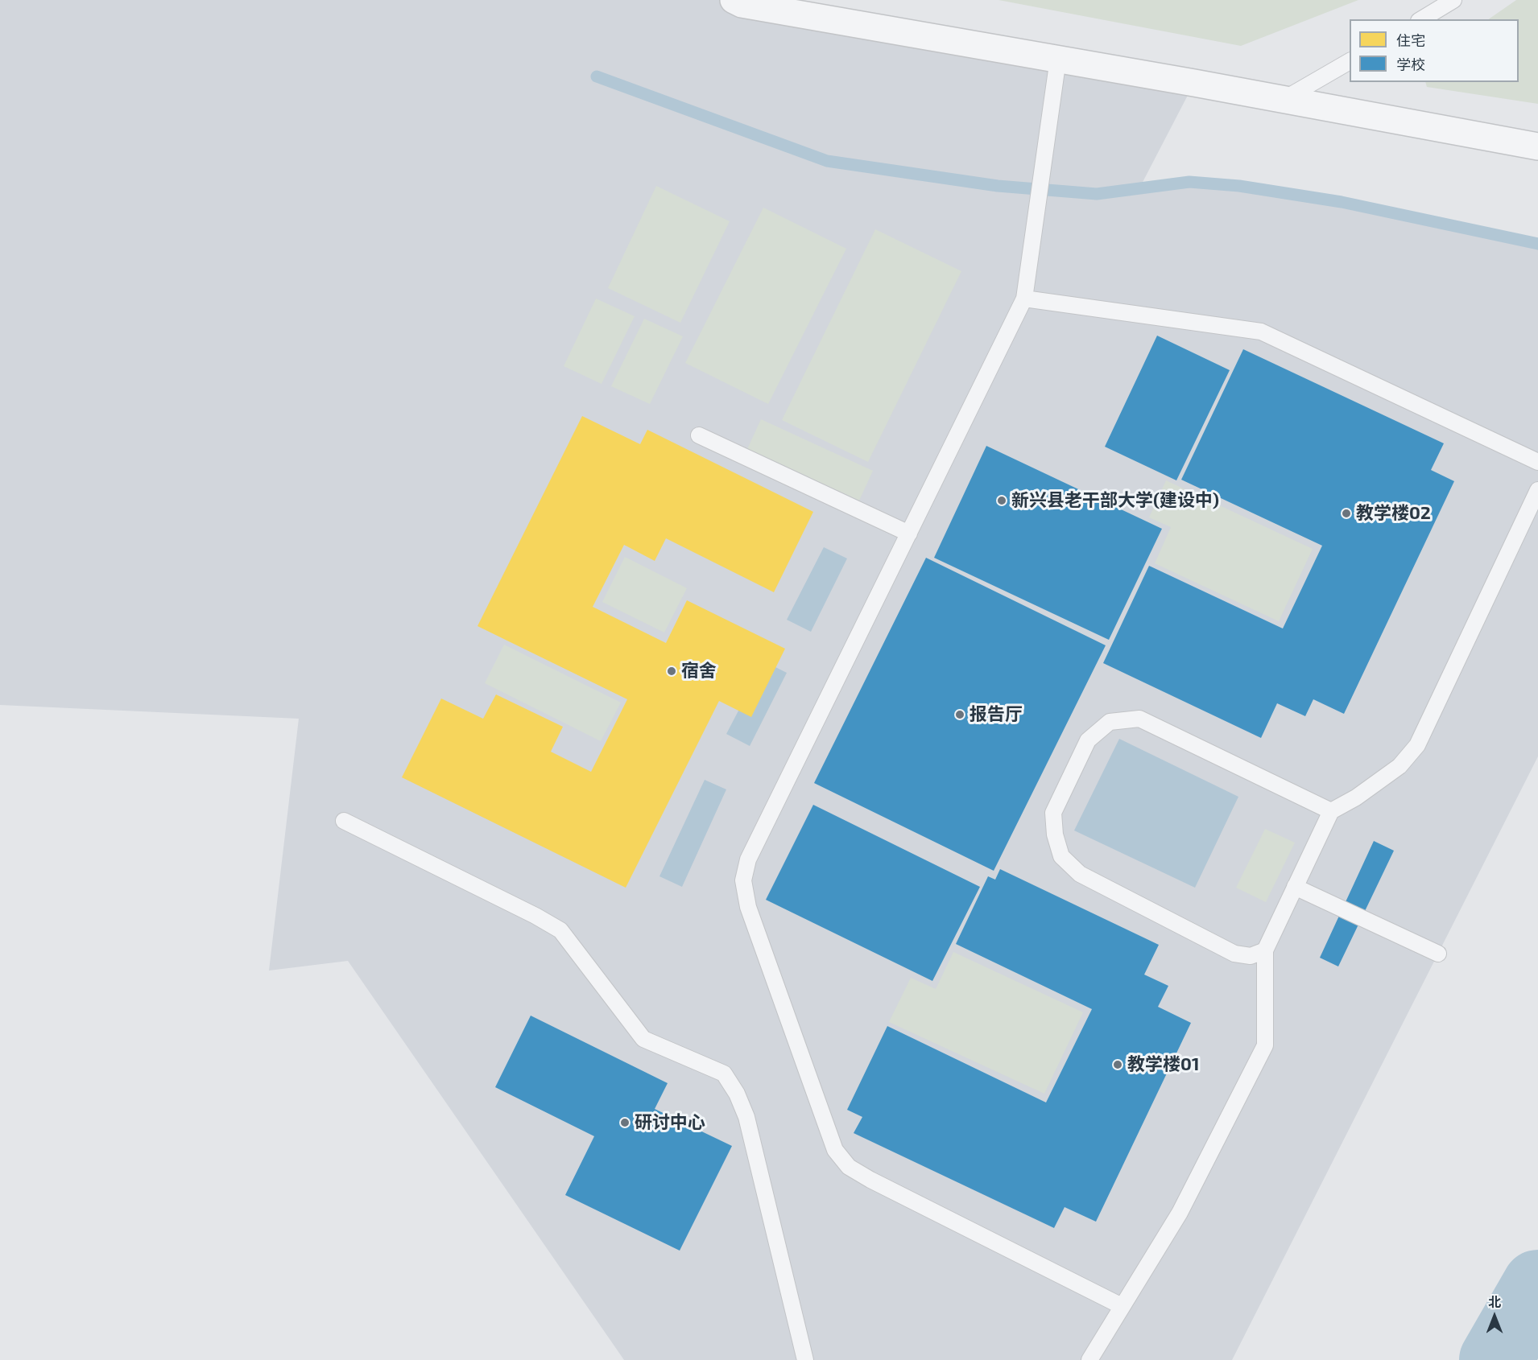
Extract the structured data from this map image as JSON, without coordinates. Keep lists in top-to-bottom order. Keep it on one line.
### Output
{"places":["新兴县老干部大学(建设中)","教学楼02","宿舍","报告厅","教学楼01","研讨中心"],"legend":["住宅","学校"],"north":"top"}
